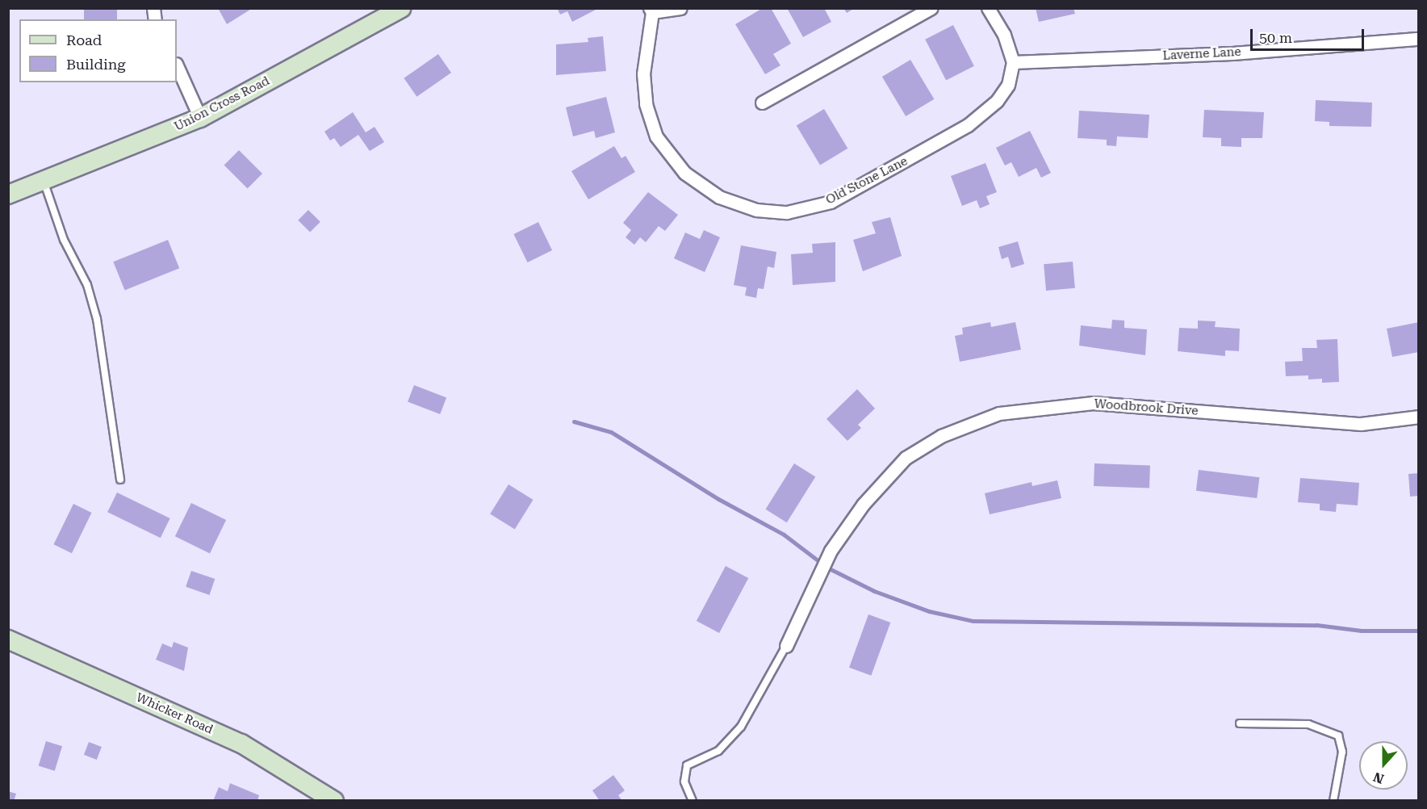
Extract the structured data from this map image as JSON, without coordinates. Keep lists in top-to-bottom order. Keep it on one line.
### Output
{"streets":{"main road":["Union Cross Road","Whicker Road"],"street":["Laverne Lane","Old Stone Lane","Woodbrook Drive"]},"crossings":[["Laverne Lane","Old Stone Lane"]],"legend":["Road","Building"],"scale_bar":"50 m","north":"bottom"}
